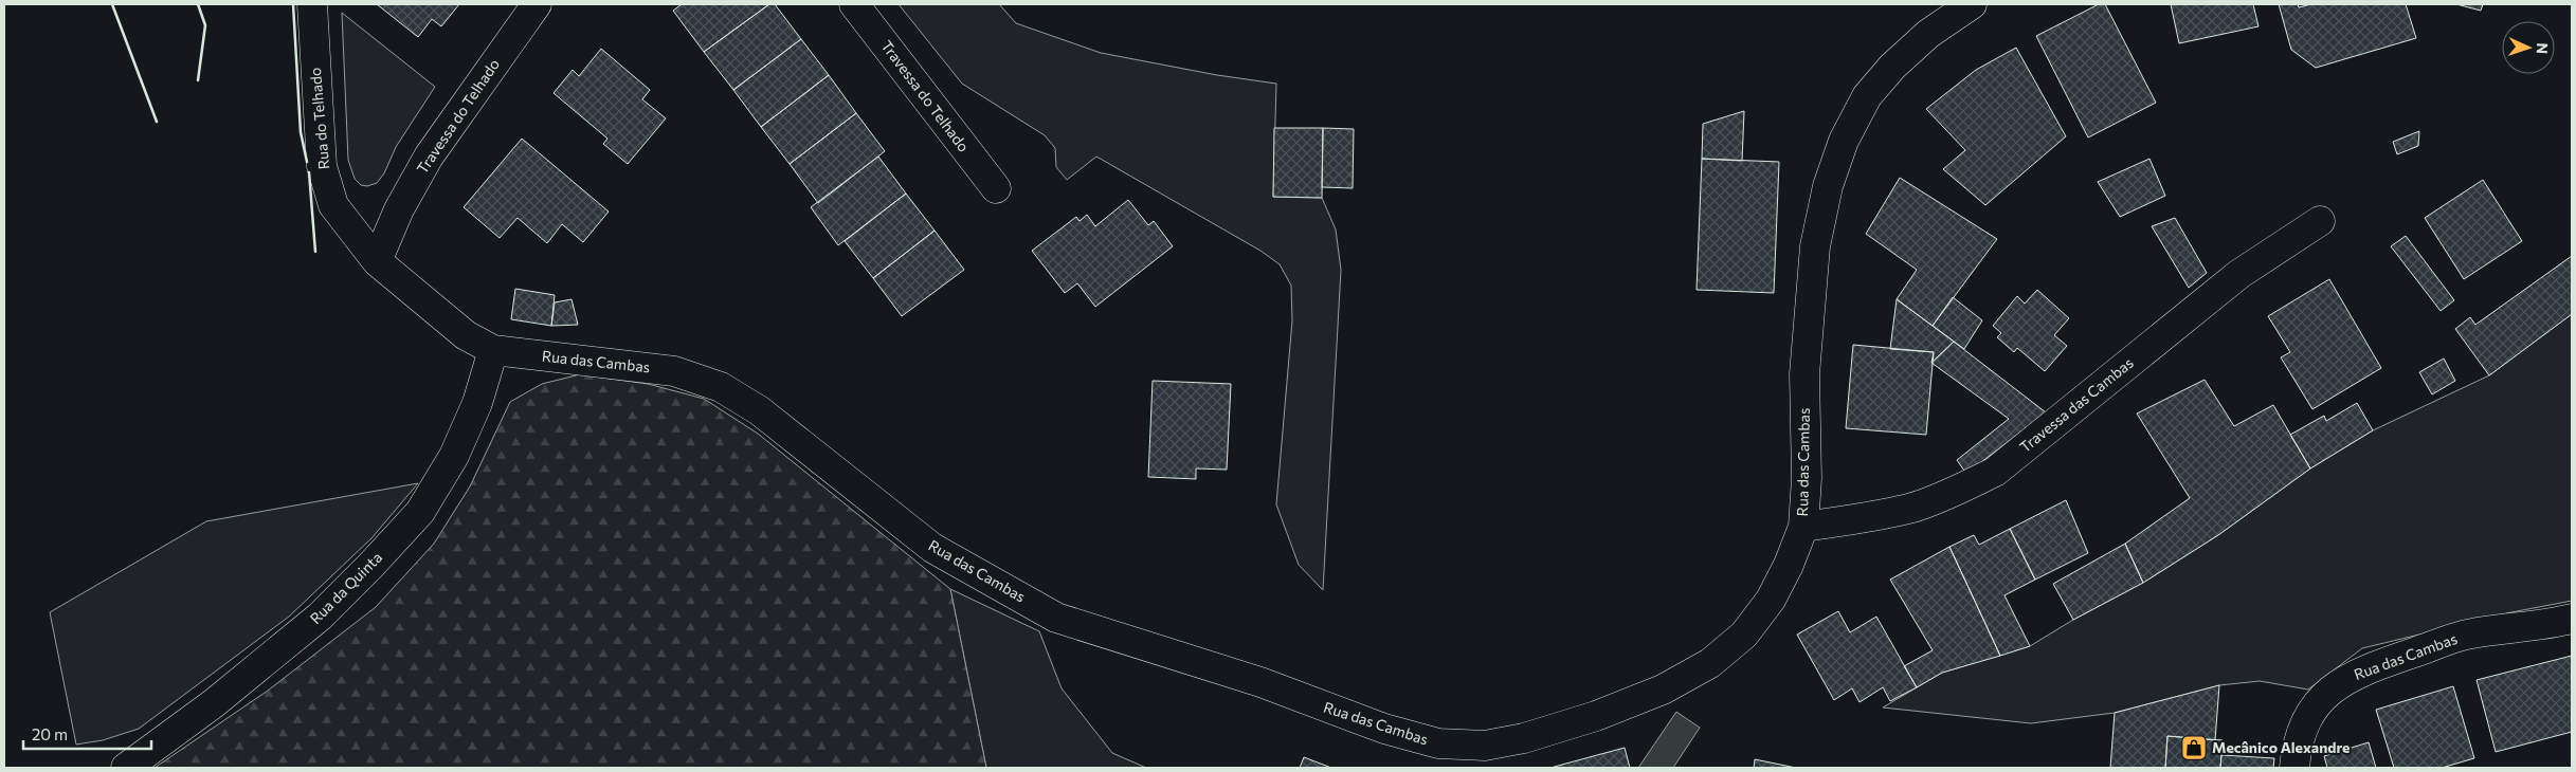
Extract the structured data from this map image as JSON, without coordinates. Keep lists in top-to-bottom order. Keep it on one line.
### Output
{"streets":{"street":["Travessa do Telhado","Rua do Telhado","Rua das Cambas","Travessa das Cambas","Rua da Quinta"]},"crossings":[["Travessa do Telhado","Rua do Telhado"],["Rua do Telhado","Rua das Cambas"],["Rua do Telhado","Rua da Quinta"],["Rua das Cambas","Travessa das Cambas"],["Rua das Cambas","Rua da Quinta"]],"places":{"shop":["Mecânico Alexandre"]},"scale_bar":"20 m","north":"right"}
